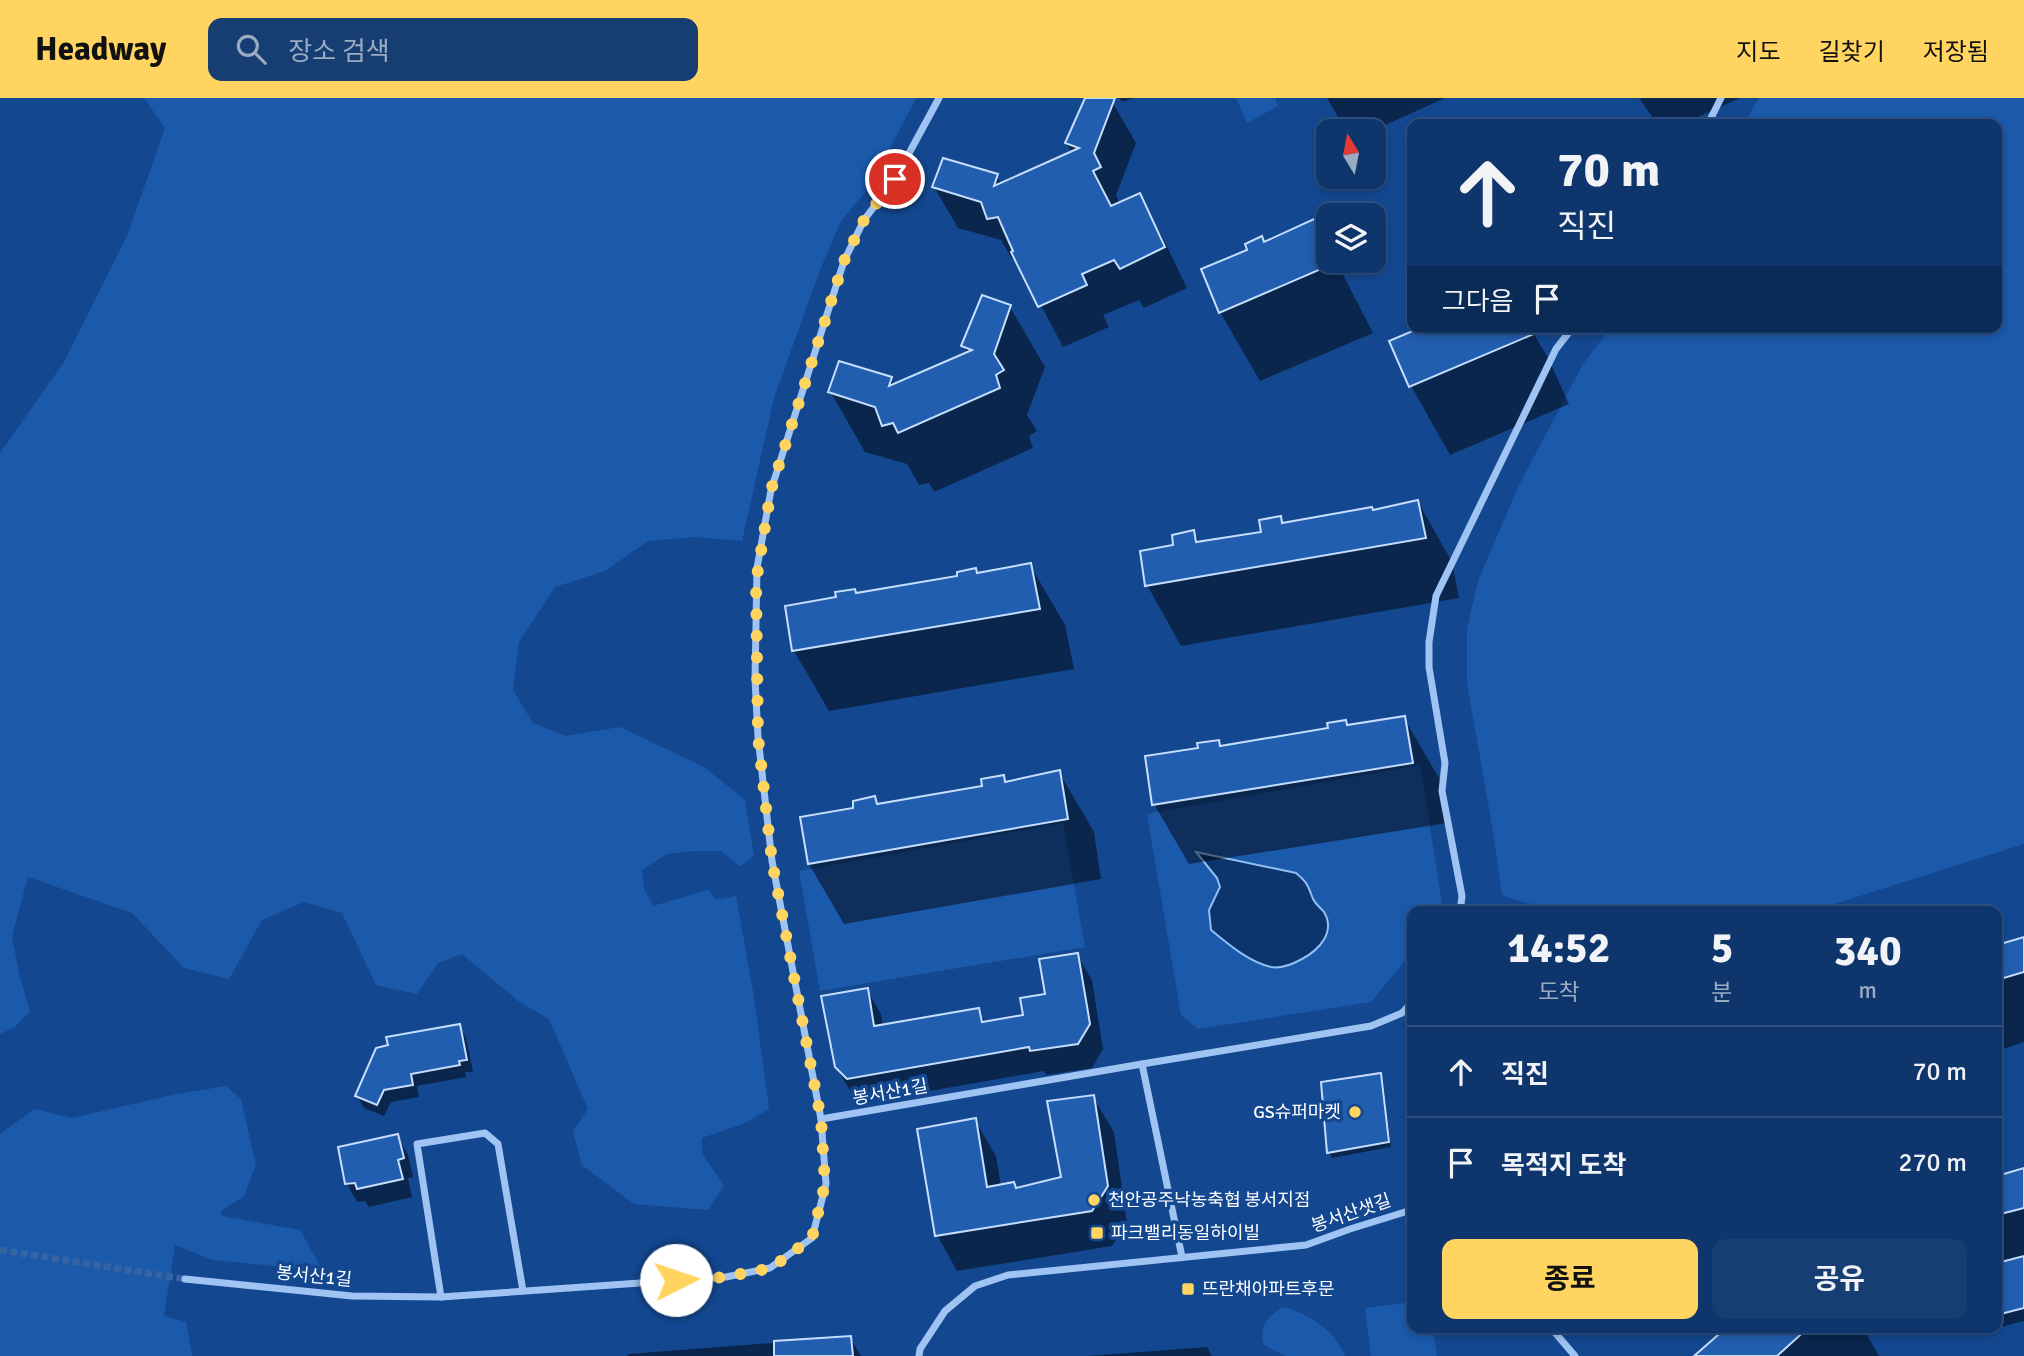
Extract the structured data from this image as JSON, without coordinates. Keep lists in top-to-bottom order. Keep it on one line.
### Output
{"streets":{"street":["봉서산1길","봉서산샛길"]},"places":{"other":["GS슈퍼마켓","천안공주낙농축협 봉서지점"],"transit":["파크밸리동일하이빌","뜨란채아파트후문"]},"north":"top","page":{"header":"Headway","search":"장소 검색","nav":["지도","길찾기","저장됨"],"turn":["70 m","직진"],"then":"그다음","eta":["14:52","도착","5","분","340","m"],"list":[{"name":"직진","value":"70 m"},{"name":"목적지 도착","value":"270 m"}],"buttons":["종료","공유"]}}
